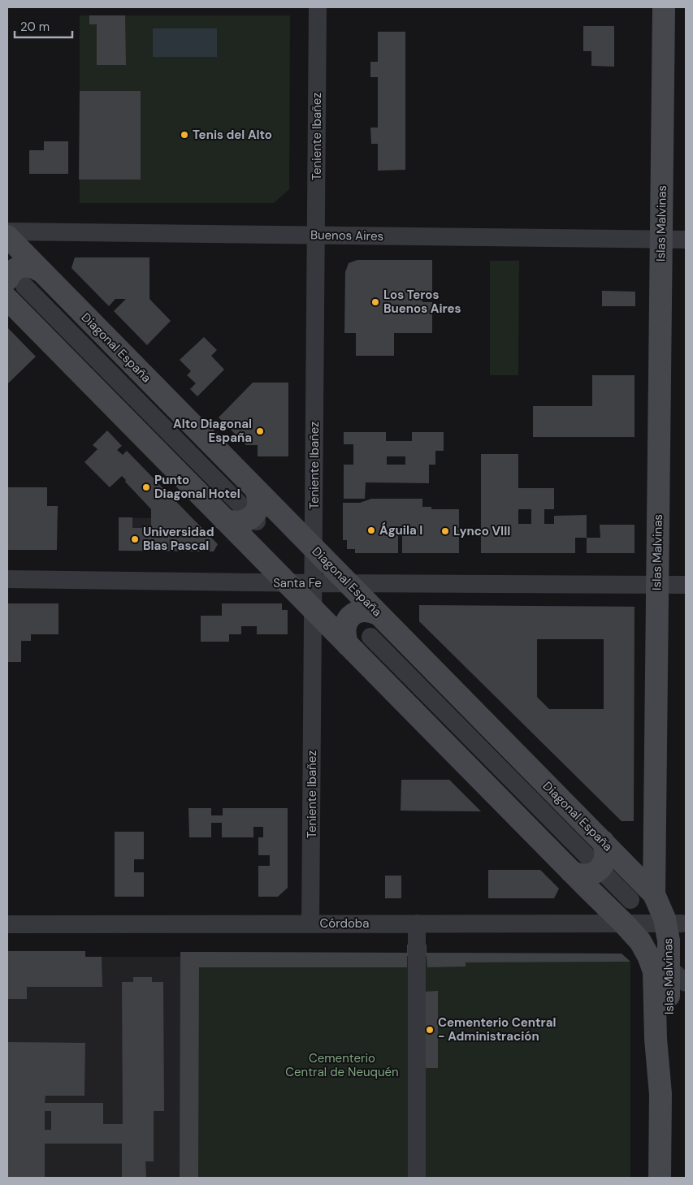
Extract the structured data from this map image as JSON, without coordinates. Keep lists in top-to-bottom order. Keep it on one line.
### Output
{"streets":{"main road":["Islas Malvinas","Diagonal España"],"street":["Teniente Ibañez","Buenos Aires","Santa Fe","Córdoba"]},"crossings":[["Teniente Ibañez","Buenos Aires"],["Teniente Ibañez","Diagonal España"],["Teniente Ibañez","Santa Fe"],["Teniente Ibañez","Córdoba"],["Islas Malvinas","Buenos Aires"],["Islas Malvinas","Diagonal España"],["Islas Malvinas","Santa Fe"],["Islas Malvinas","Córdoba"],["Diagonal España","Santa Fe"]],"parks":["Cementerio Central de Neuquén"],"places":["Tenis del Alto","Los Teros Buenos Aires","Alto Diagonal España","Punto Diagonal Hotel","Águila I","Lynco VIII","Universidad Blas Pascal","Cementerio Central - Administración"],"scale_bar":"20 m"}
